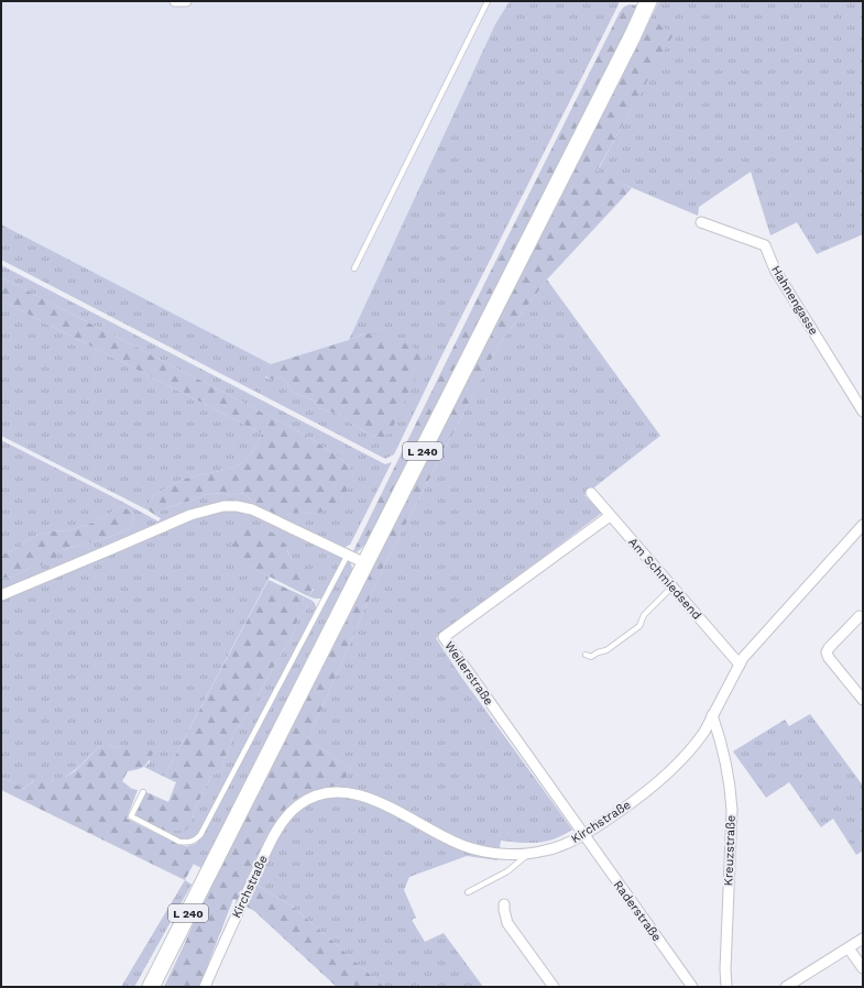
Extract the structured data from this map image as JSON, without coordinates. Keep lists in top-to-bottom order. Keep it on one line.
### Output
{"streets":{"main road":["L 240"],"street":["Hahnengasse","Am Schmiedsend","Weilerstraße","Kirchstraße","Kreuzstraße","Raderstraße"]},"crossings":[["Am Schmiedsend","Weilerstraße"],["Am Schmiedsend","Kirchstraße"],["Weilerstraße","Kirchstraße"],["Weilerstraße","Raderstraße"],["Kirchstraße","Kreuzstraße"],["Kirchstraße","Raderstraße"]]}
